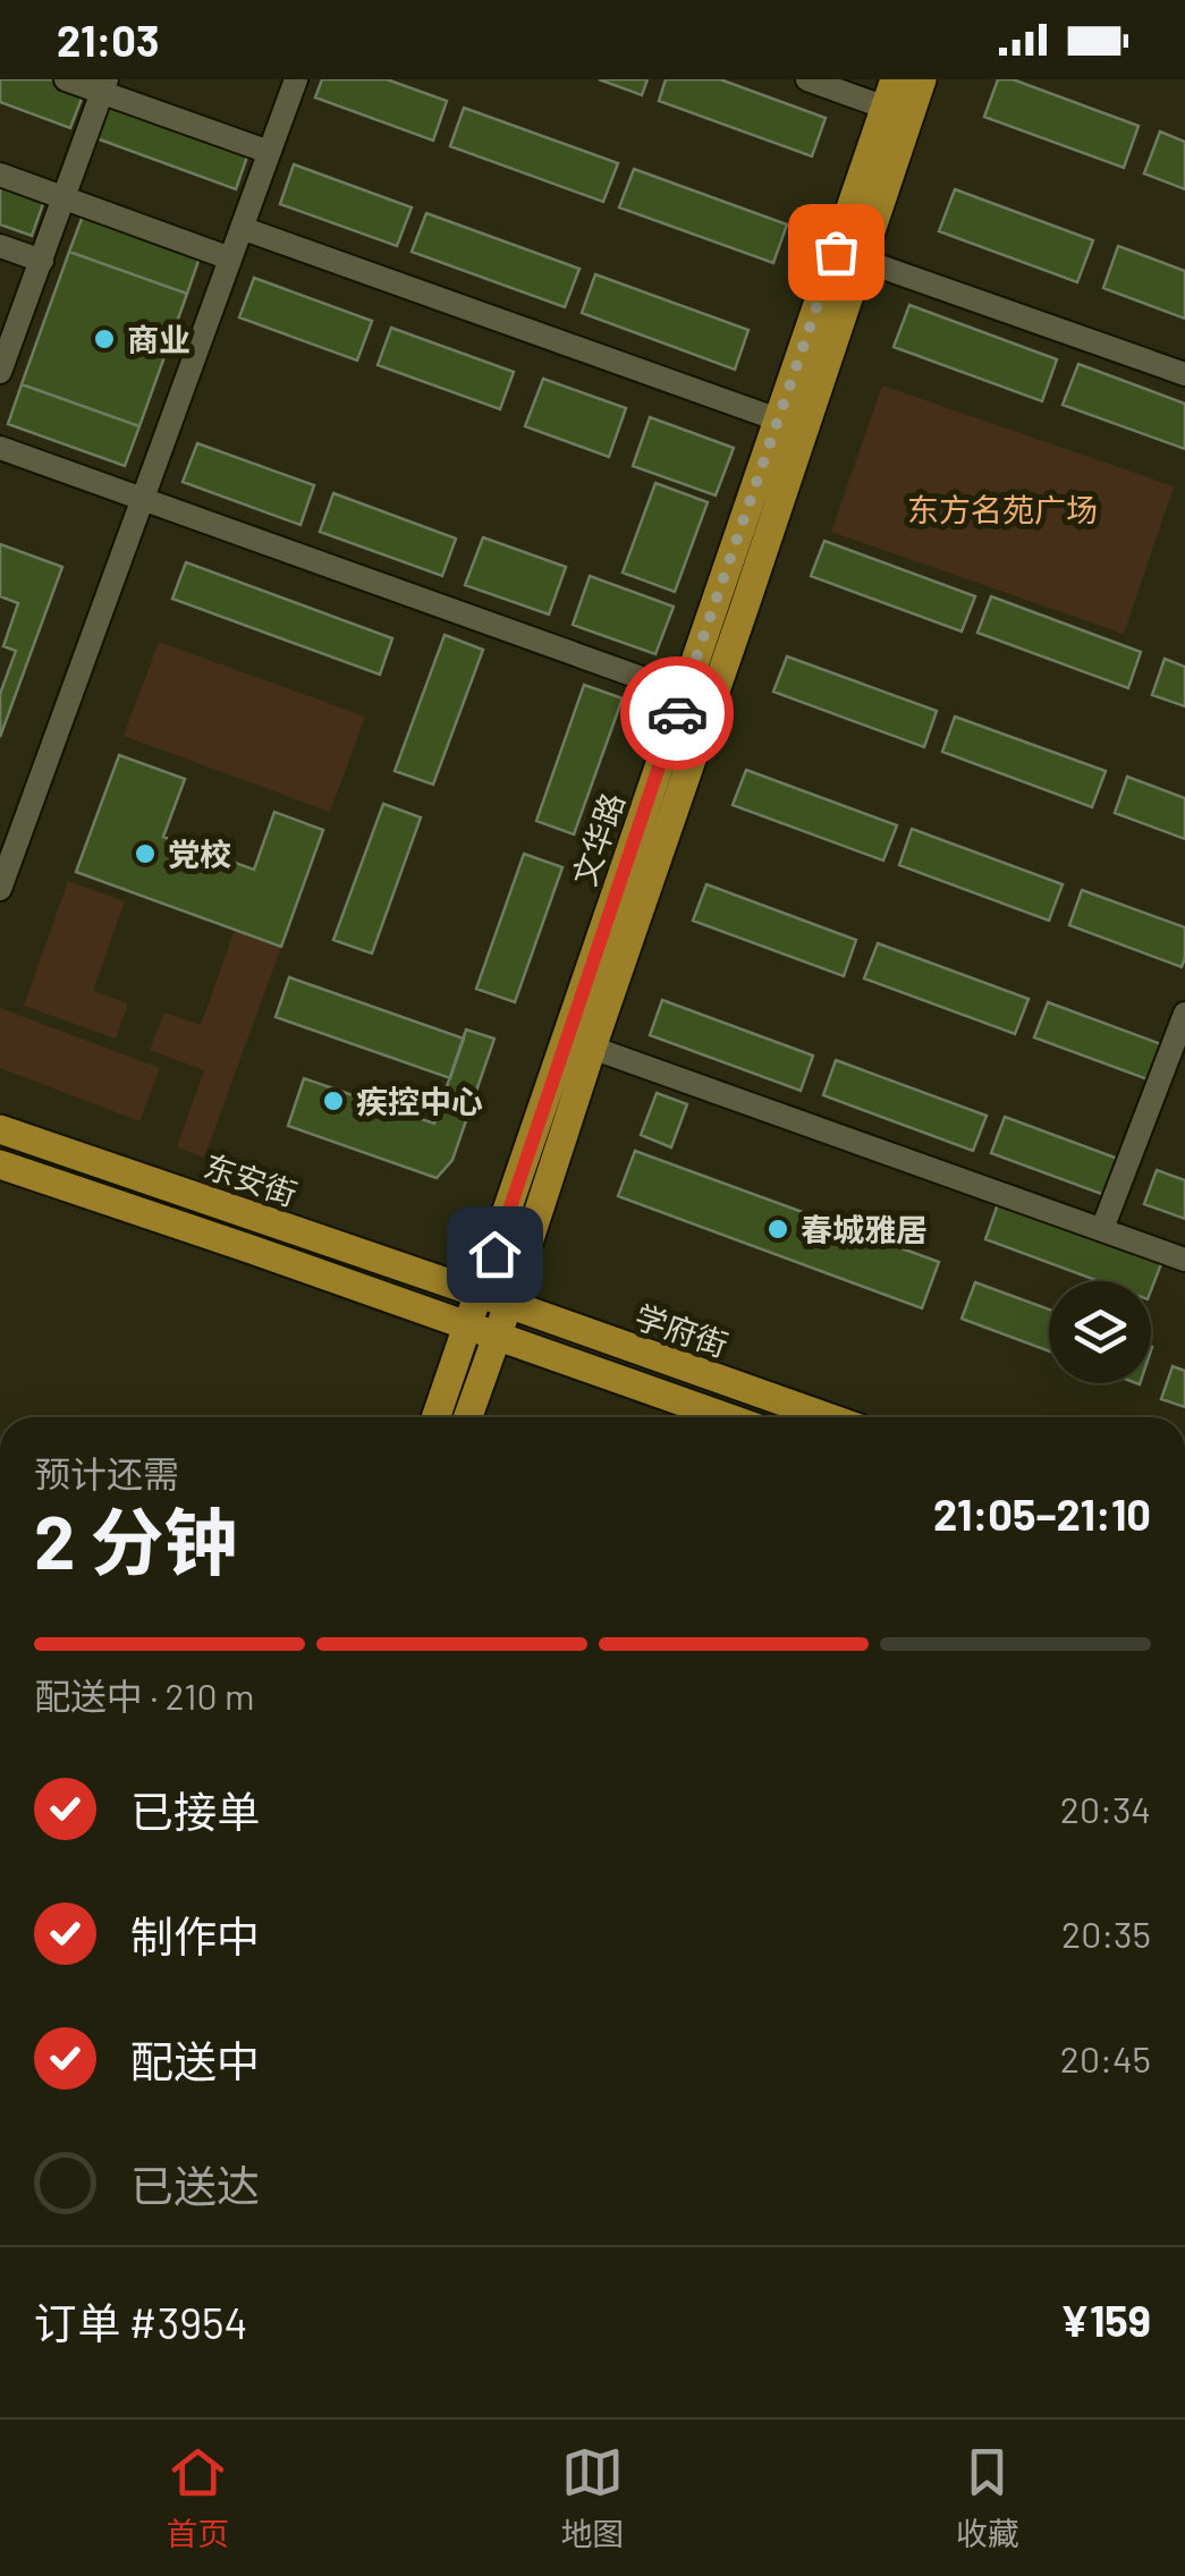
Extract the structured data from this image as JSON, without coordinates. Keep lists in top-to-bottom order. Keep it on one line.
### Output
{"streets":{"main road":["文华路","东安街","学府街"]},"crossings":[["文华路","东安街"],["文华路","学府街"],["东安街","学府街"]],"parks":["东方名苑广场"],"places":["商业","党校","疾控中心","春城雅居"],"page":{"status":"21:03","heading":["2 分钟","预计还需","21:05–21:10"],"panel":["订单 #3954","¥159"],"bar":"配送中 · 210 m","list":[["已接单","20:34"],["制作中","20:35"],["配送中","20:45"],"已送达"],"tabs":["首页","地图","收藏"]}}
